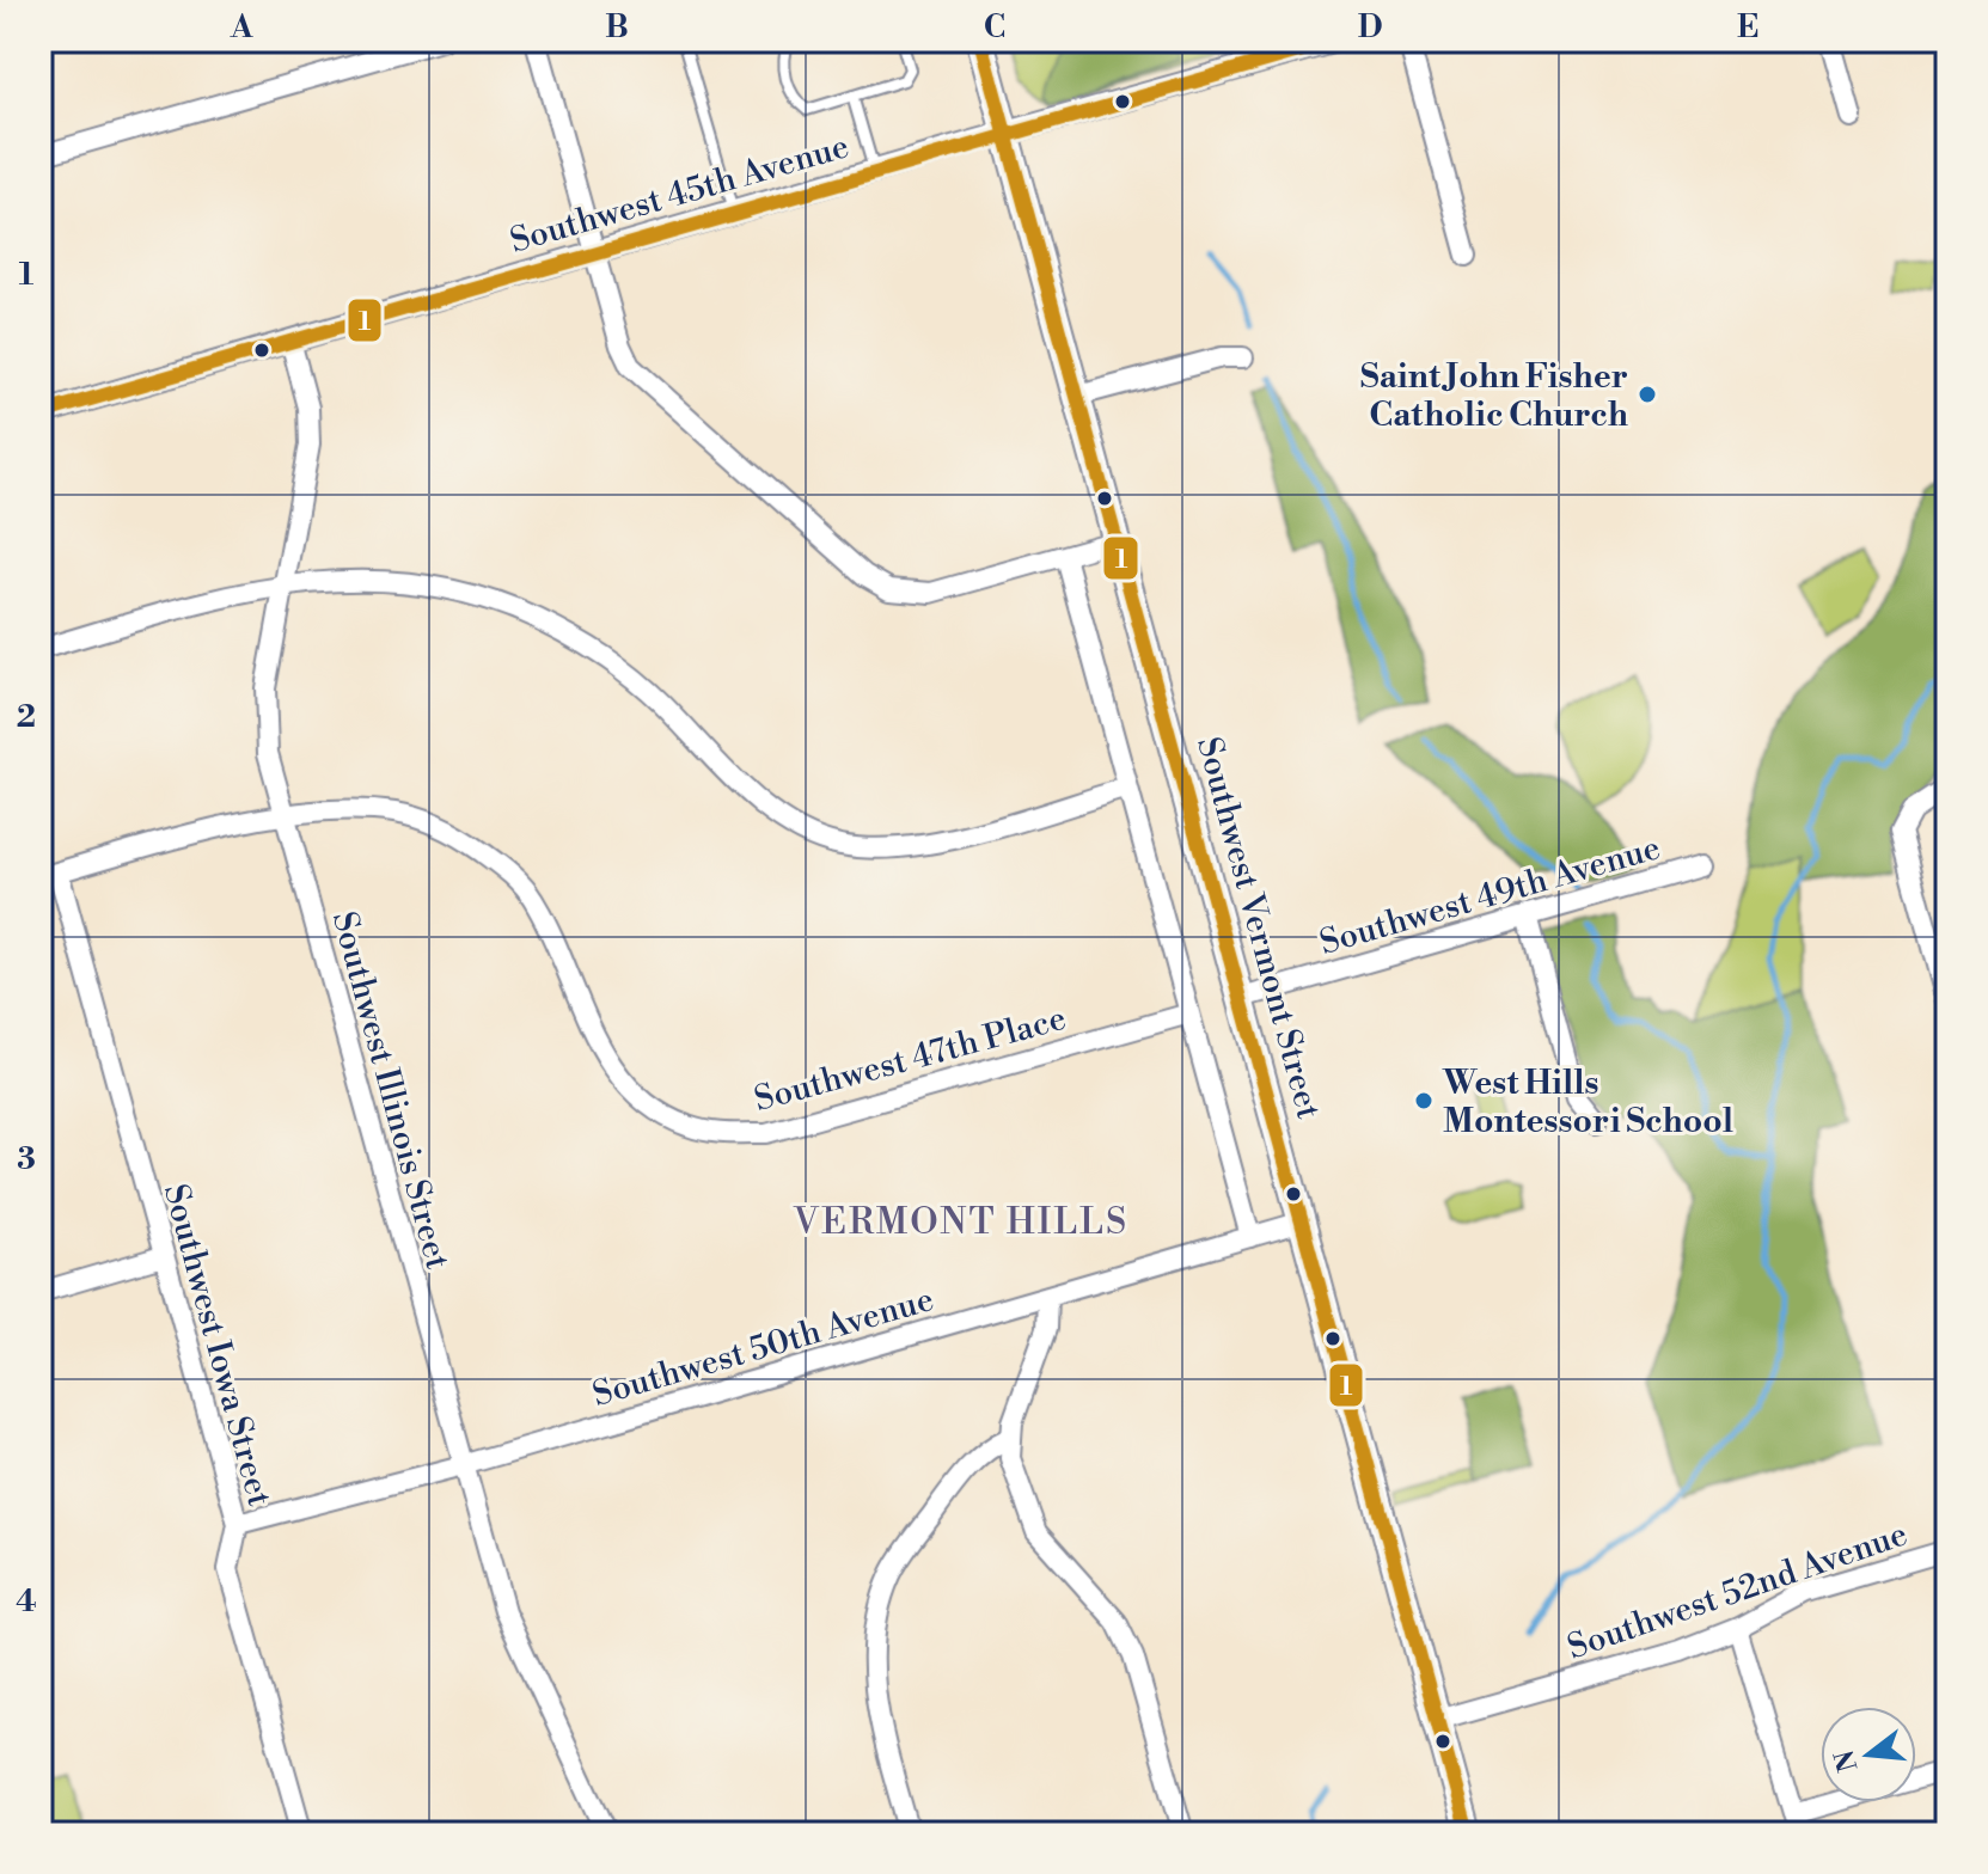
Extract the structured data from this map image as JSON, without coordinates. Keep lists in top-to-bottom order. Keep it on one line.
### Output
{"streets":{"main road":["Southwest Vermont Street"],"street":["Southwest 45th Avenue","Southwest 49th Avenue","Southwest 47th Place","Southwest Illinois Street","Southwest Iowa Street","Southwest 50th Avenue","Southwest 52nd Avenue"]},"crossings":[["Southwest 45th Avenue","Southwest Vermont Street"],["Southwest 45th Avenue","Southwest Illinois Street"],["Southwest 49th Avenue","Southwest Vermont Street"],["Southwest Vermont Street","Southwest 50th Avenue"],["Southwest Vermont Street","Southwest 52nd Avenue"],["Southwest 47th Place","Southwest Illinois Street"],["Southwest 47th Place","Southwest Iowa Street"],["Southwest Illinois Street","Southwest 50th Avenue"],["Southwest Iowa Street","Southwest 50th Avenue"]],"districts":["VERMONT HILLS"],"places":["Saint John Fisher Catholic Church","West Hills Montessori School"],"lines":["transit line 1"],"north":"left","grid":{"columns":["A","B","C","D","E"],"rows":["1","2","3","4"]}}
